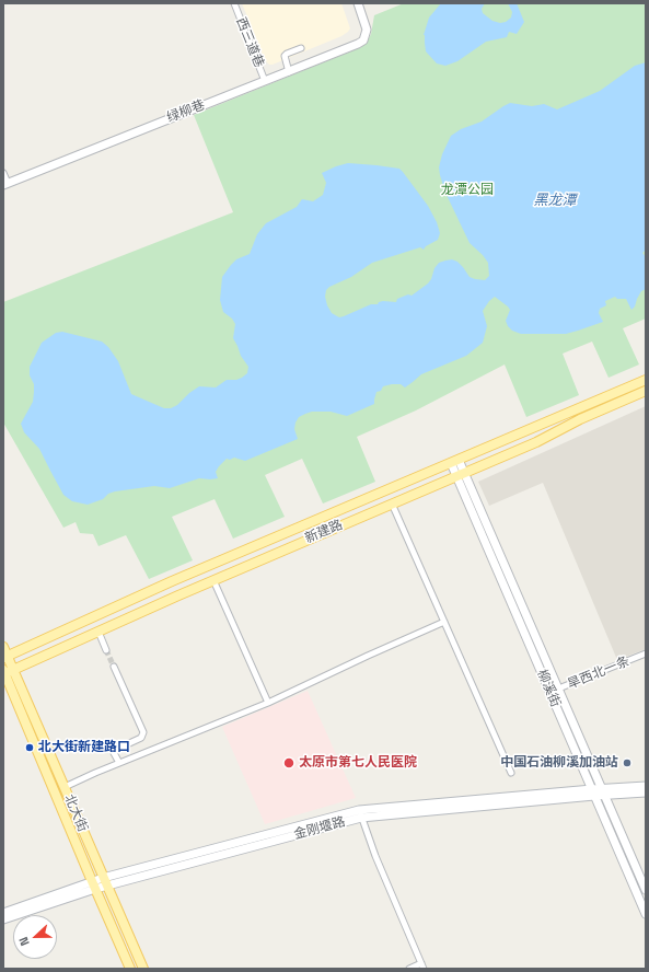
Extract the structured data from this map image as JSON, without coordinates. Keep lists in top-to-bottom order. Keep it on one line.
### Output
{"streets":{"main road":["新建路","北大街"],"street":["西三道巷","绿柳巷","旱西北一条","柳溪街","金刚堰路"]},"crossings":[["西三道巷","绿柳巷"],["新建路","柳溪街"],["新建路","北大街"],["旱西北一条","柳溪街"],["柳溪街","金刚堰路"],["北大街","金刚堰路"]],"water":["黑龙潭"],"parks":["龙潭公园"],"places":["北大街新建路口","太原市第七人民医院","中国石油柳溪加油站"],"north":"left"}
